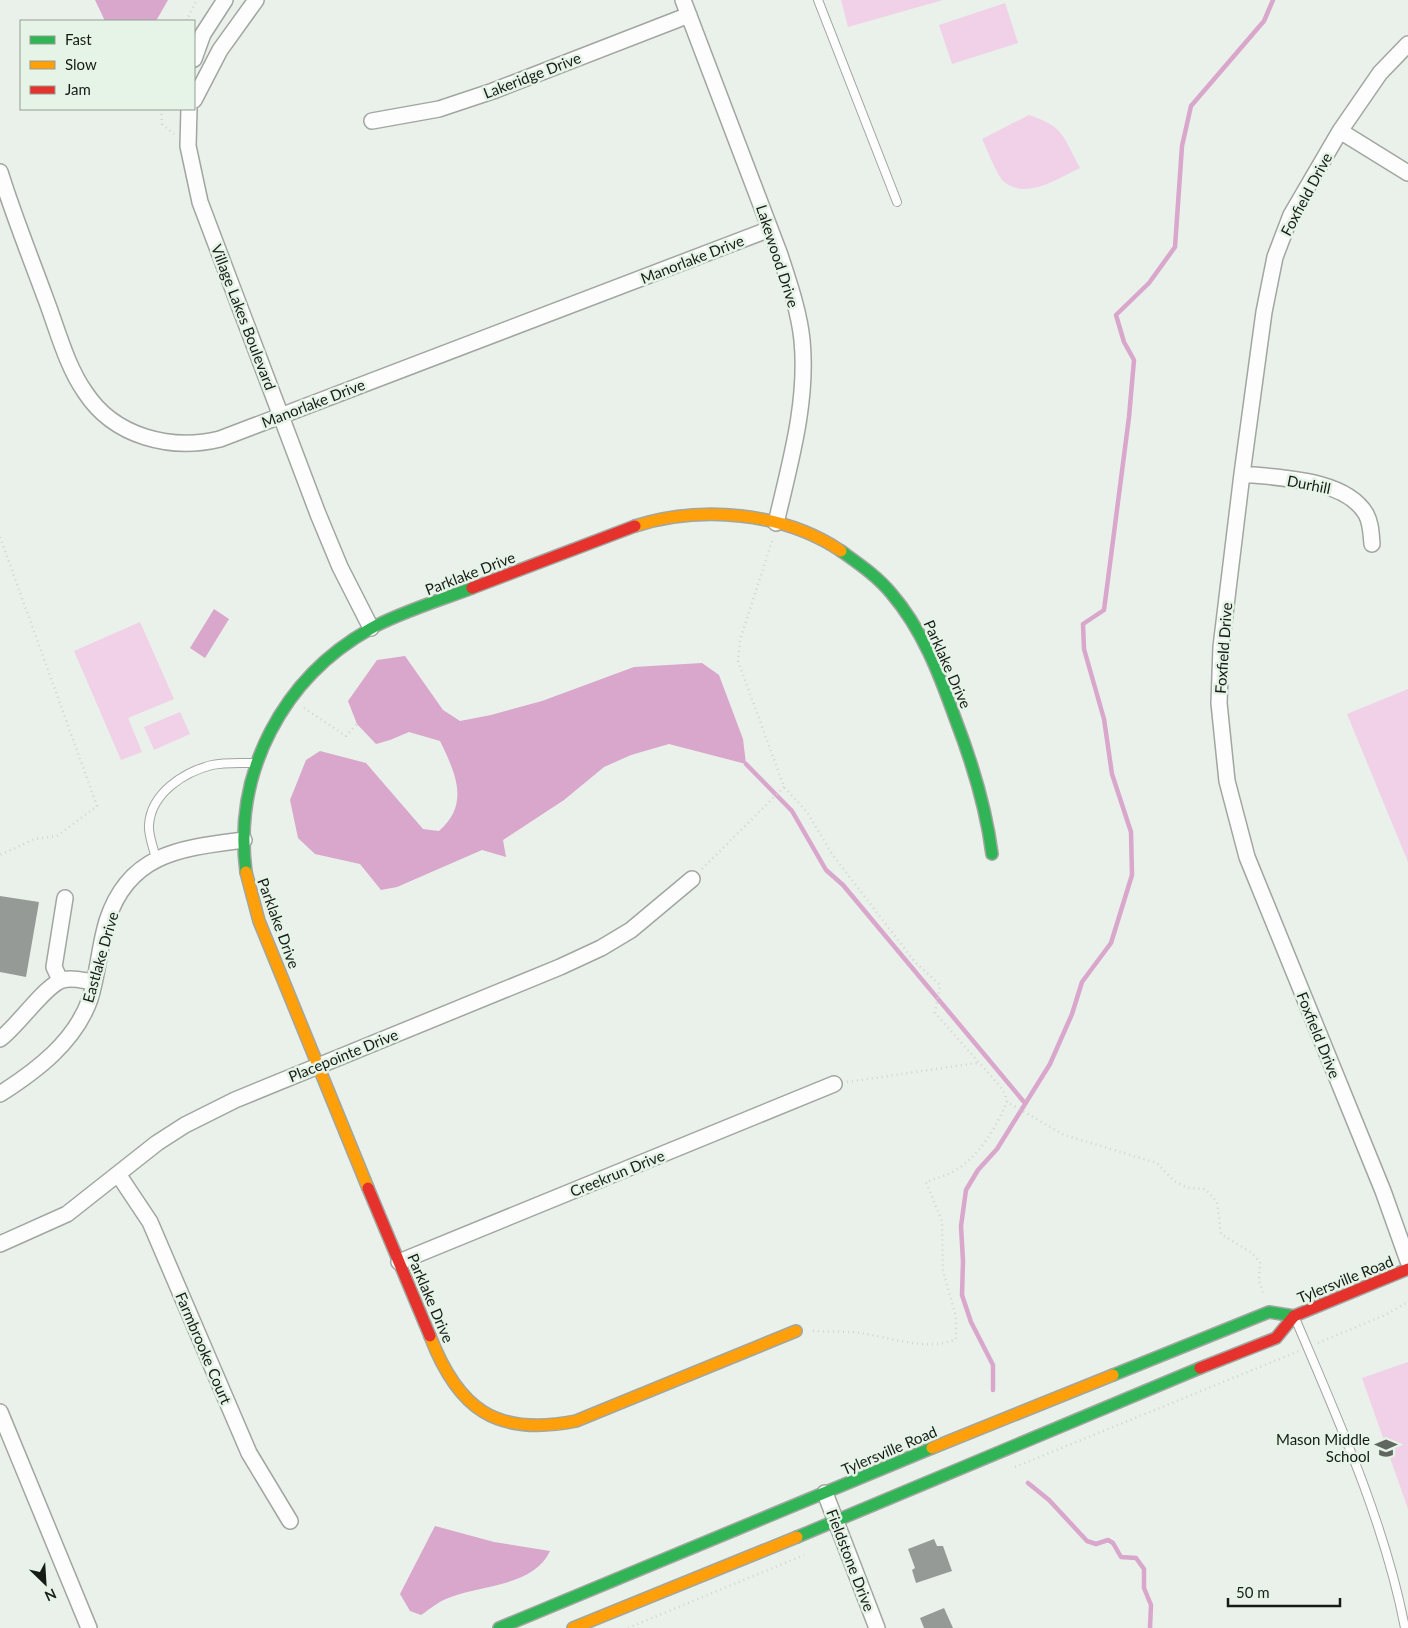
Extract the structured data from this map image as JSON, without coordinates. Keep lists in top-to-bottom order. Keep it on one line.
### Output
{"streets":{"street":["Lakeridge Drive","Foxfield Drive","Lakewood Drive","Manorlake Drive","Village Lakes Boulevard","Durhill","Parklake Drive","Eastlake Drive","Placepointe Drive","Creekrun Drive","Tylersville Road","Farmbrooke Court","Fieldstone Drive"]},"crossings":[["Lakeridge Drive","Lakewood Drive"],["Foxfield Drive","Durhill"],["Lakewood Drive","Manorlake Drive"],["Lakewood Drive","Parklake Drive"],["Manorlake Drive","Village Lakes Boulevard"],["Village Lakes Boulevard","Parklake Drive"],["Parklake Drive","Eastlake Drive"],["Parklake Drive","Placepointe Drive"],["Parklake Drive","Creekrun Drive"],["Placepointe Drive","Farmbrooke Court"],["Tylersville Road","Fieldstone Drive"]],"places":{"school or university":["Mason Middle School"]},"legend":["Fast","Slow","Jam"],"scale_bar":"50 m","north":"bottom right"}
